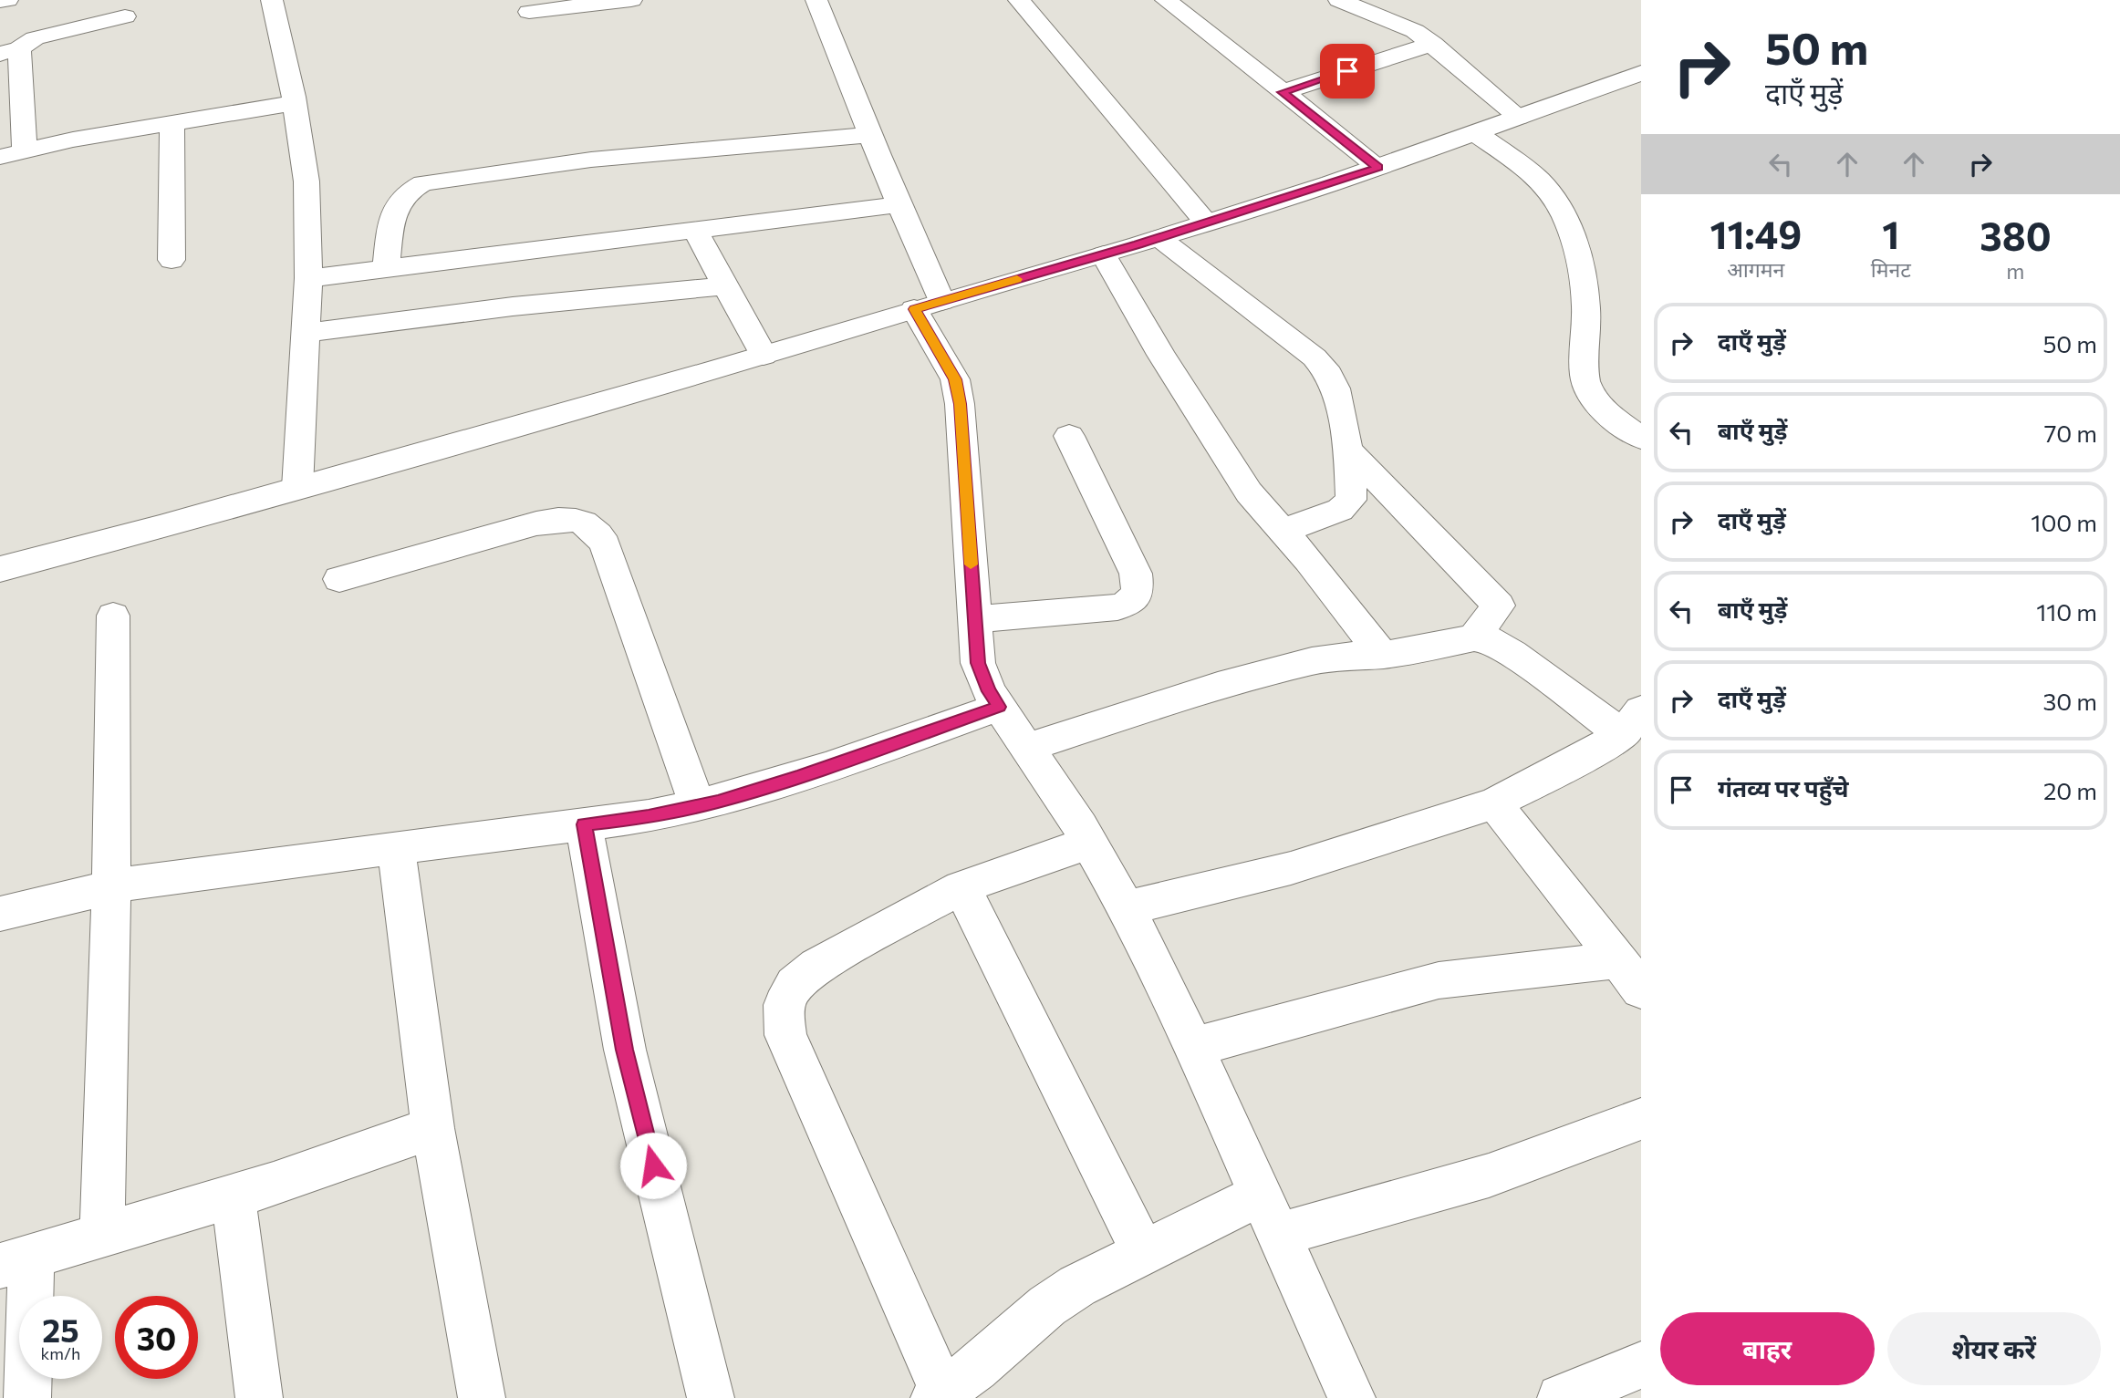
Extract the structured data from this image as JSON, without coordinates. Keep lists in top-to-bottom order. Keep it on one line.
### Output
{"page":{"turn":["50 m","दाएँ मुड़ें"],"eta":["11:49","आगमन","1","मिनट","380","m"],"list":[{"name":"दाएँ मुड़ें","value":"50 m"},{"name":"बाएँ मुड़ें","value":"70 m"},{"name":"दाएँ मुड़ें","value":"100 m"},{"name":"बाएँ मुड़ें","value":"110 m"},{"name":"दाएँ मुड़ें","value":"30 m"},{"name":"गंतव्य पर पहुँचे","value":"20 m"}],"speed":"25 km/h","limit":"30","buttons":["बाहर","शेयर करें"]}}
